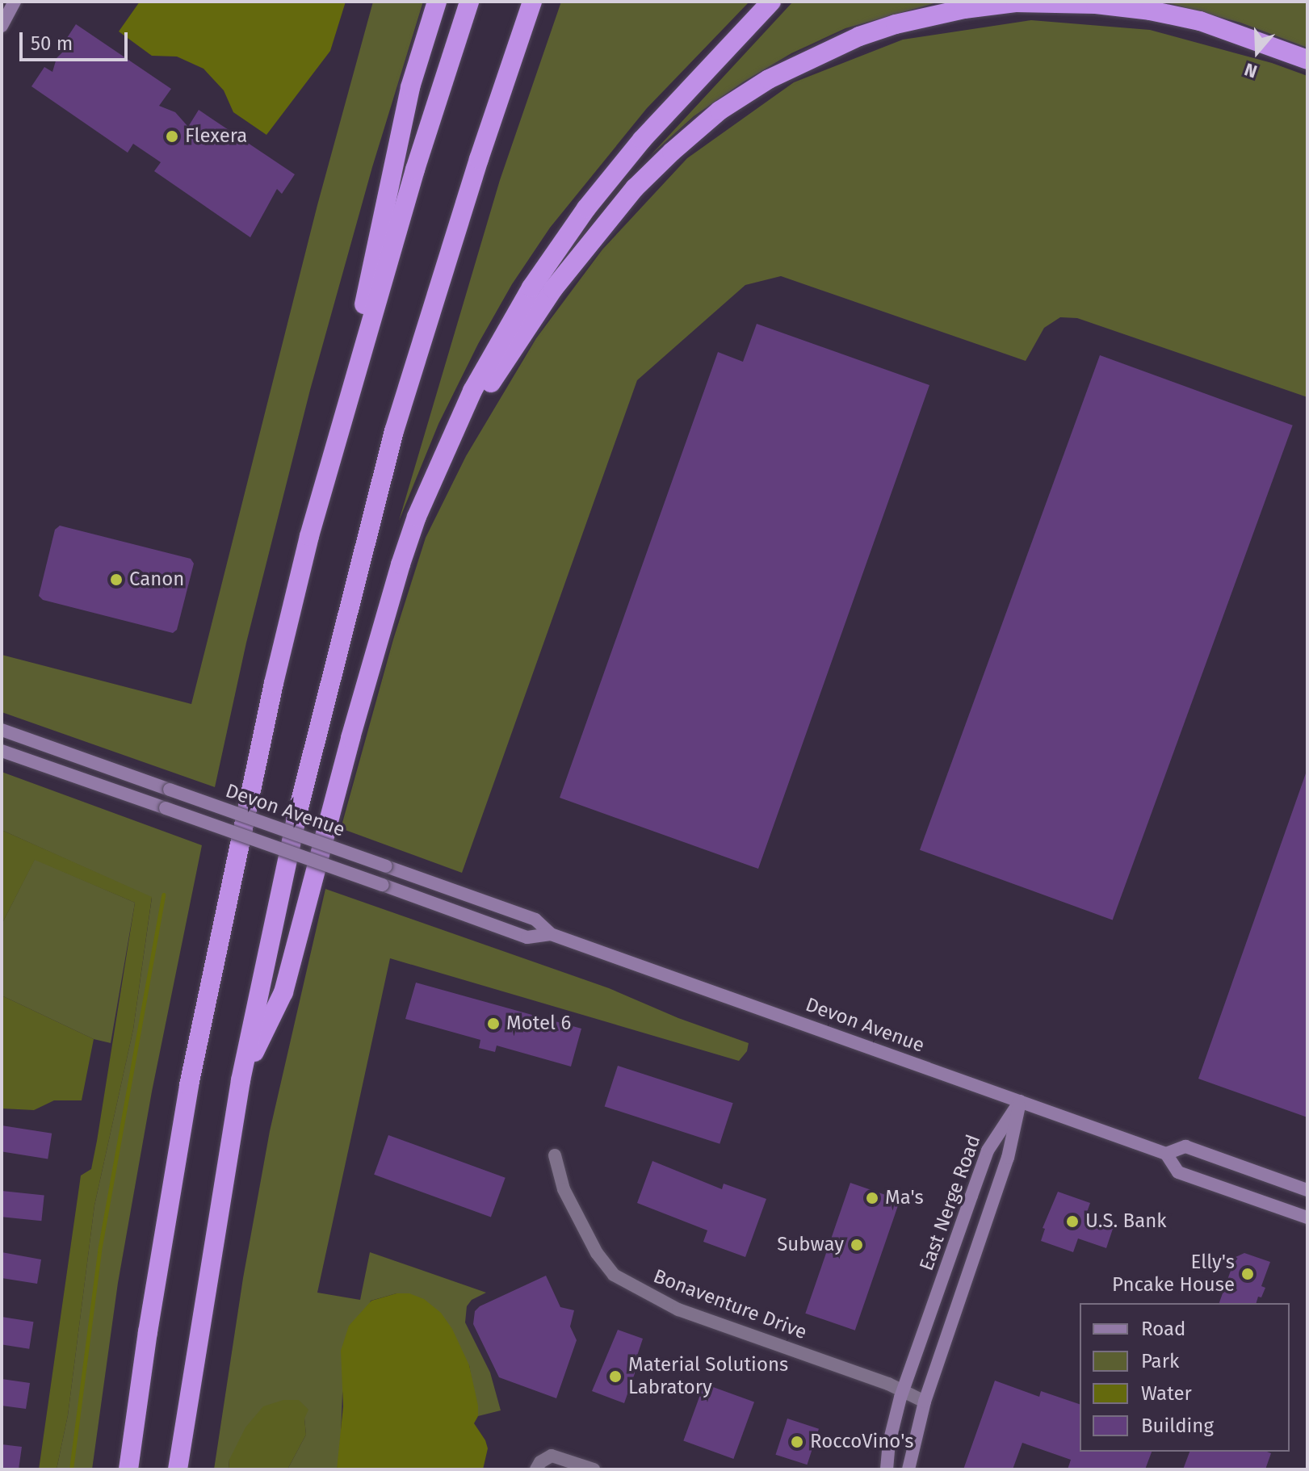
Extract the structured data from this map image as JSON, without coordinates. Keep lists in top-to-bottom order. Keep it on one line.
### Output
{"streets":{"main road":["Devon Avenue","East Nerge Road"],"street":["Bonaventure Drive"]},"crossings":[["Devon Avenue","East Nerge Road"],["East Nerge Road","Bonaventure Drive"]],"places":["Flexera","Canon","Motel 6","Ma's","U.S. Bank","Subway","Elly's Pncake House","Material Solutions Labratory","RoccoVino's"],"legend":["Road","Park","Water","Building"],"scale_bar":"50 m","north":"bottom"}
